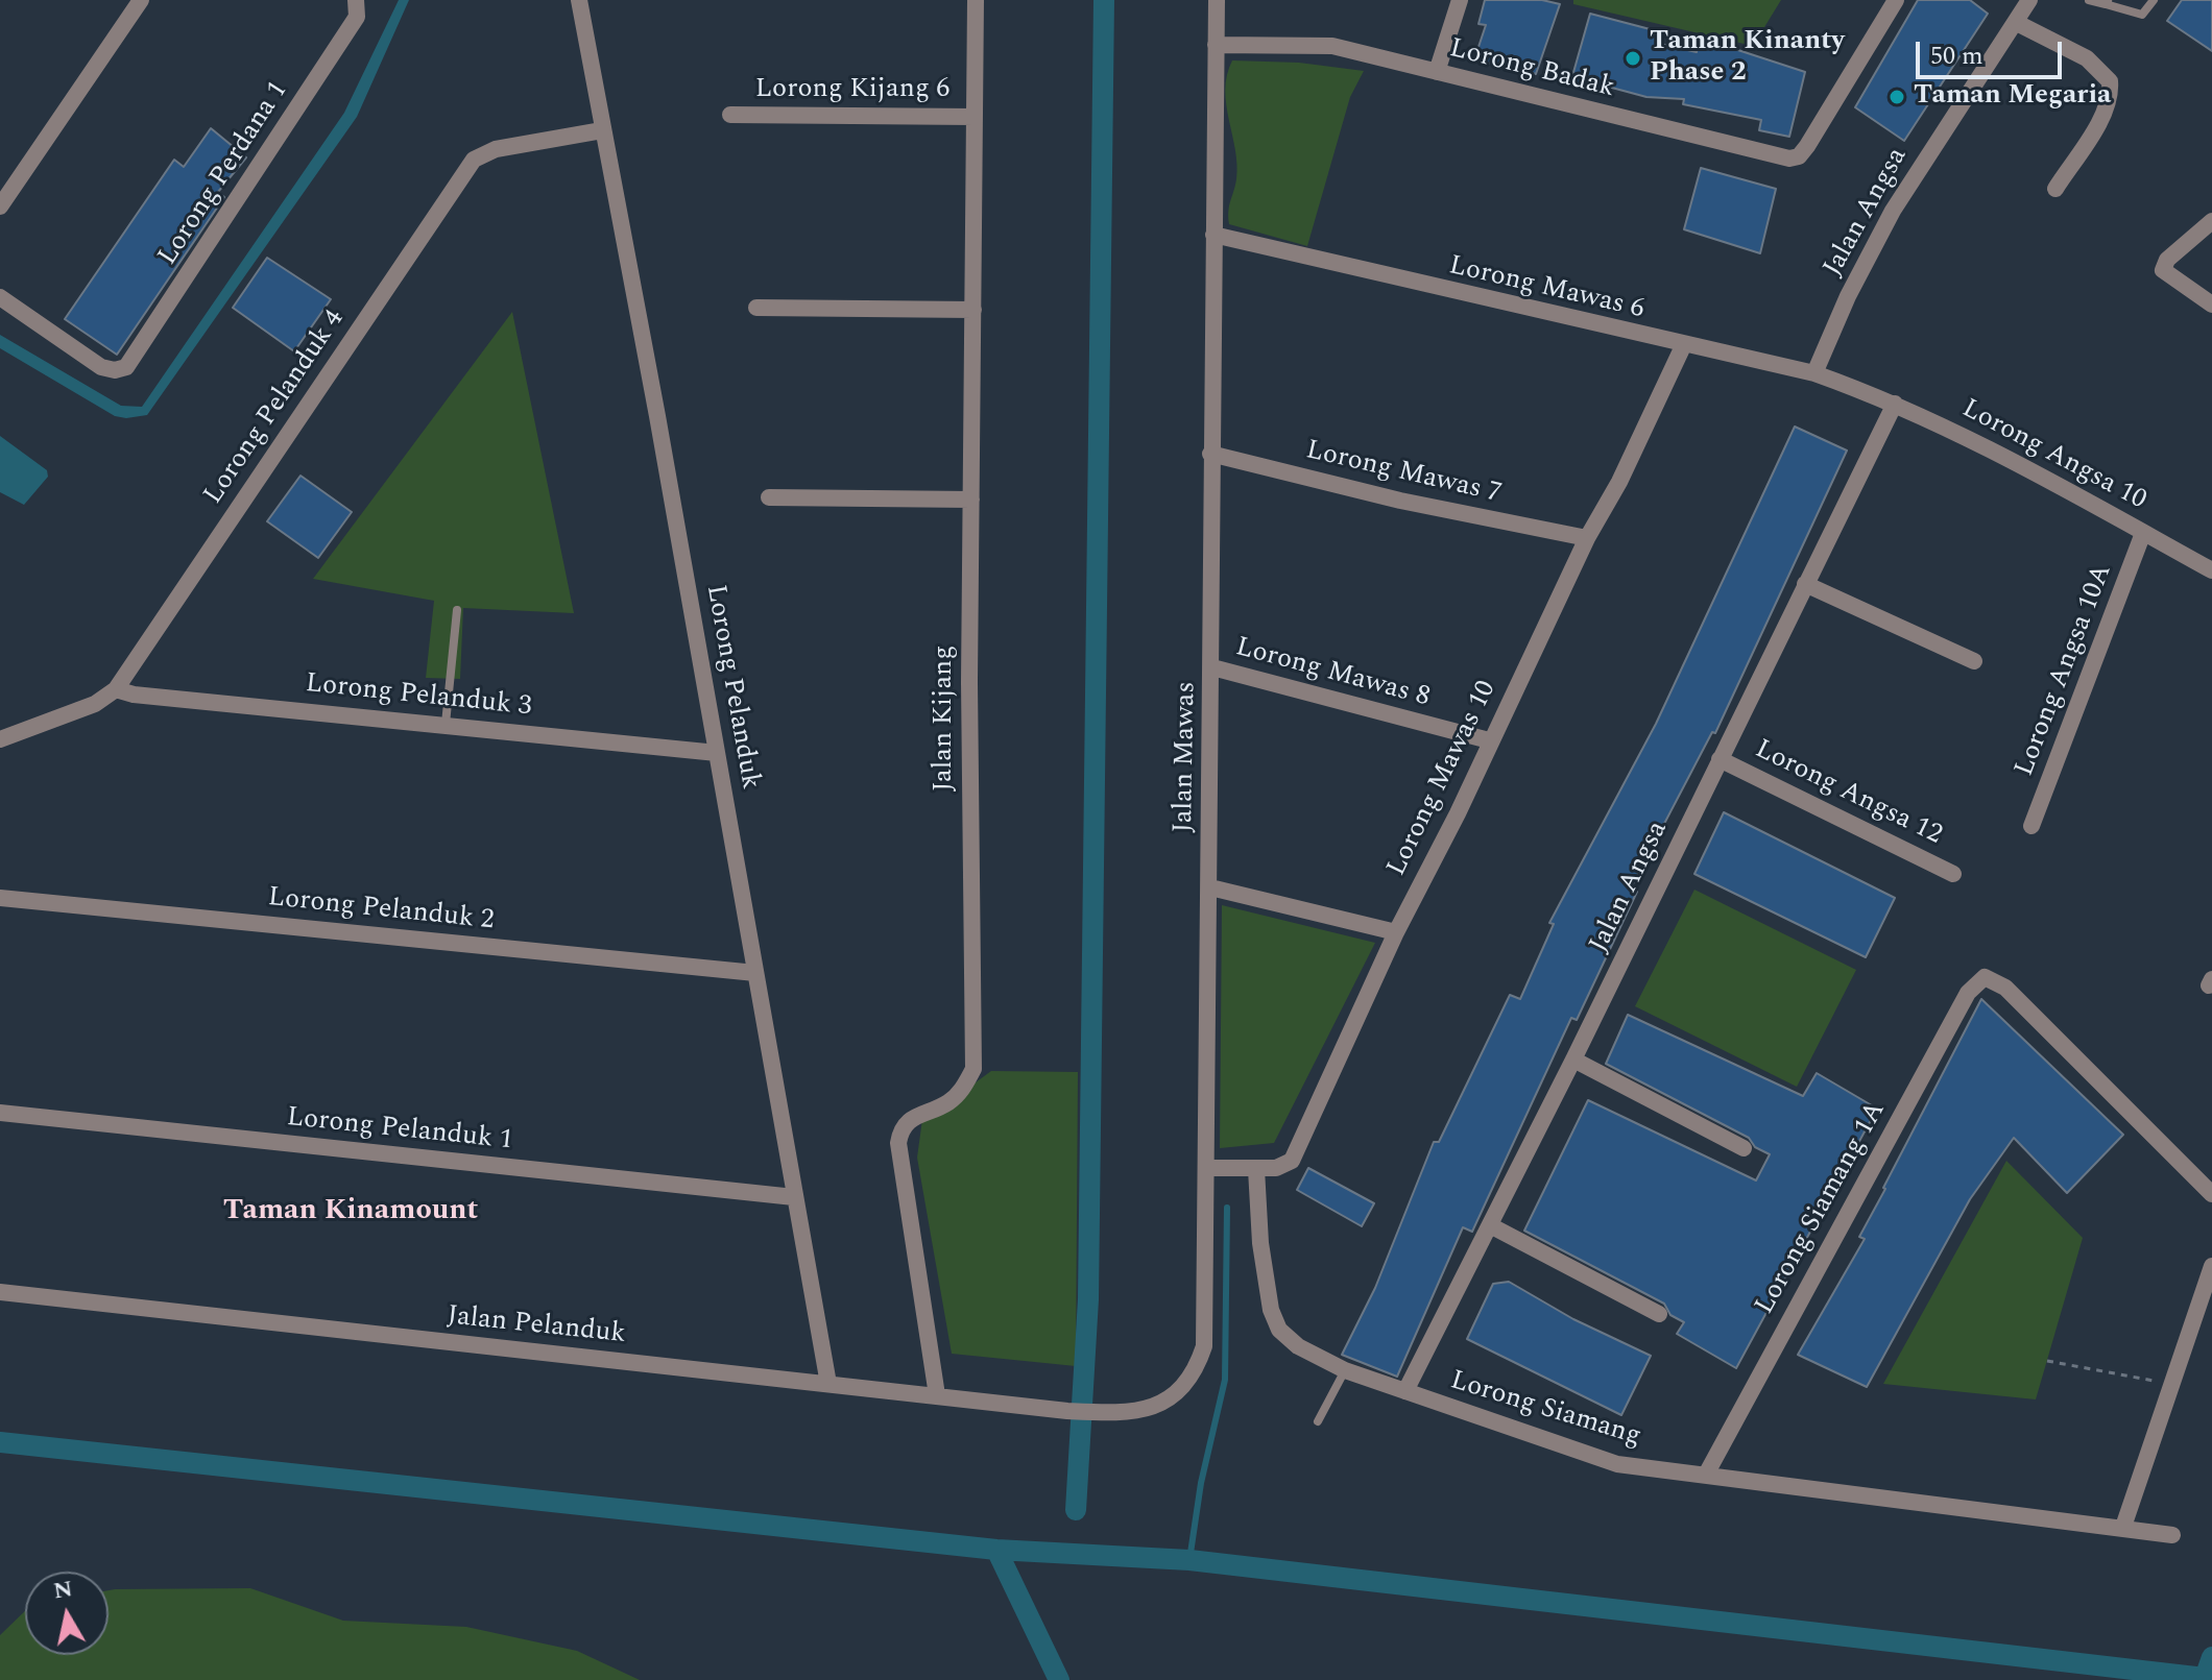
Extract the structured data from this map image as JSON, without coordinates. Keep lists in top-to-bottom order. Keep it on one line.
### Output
{"streets":{"street":["Lorong Badak","Lorong Kijang 6","Lorong Perdana 1","Jalan Angsa","Lorong Mawas 6","Lorong Pelanduk 4","Lorong Angsa 10","Lorong Mawas 7","Lorong Angsa 10A","Lorong Mawas 8","Lorong Pelanduk","Lorong Pelanduk 3","Jalan Kijang","Jalan Mawas","Lorong Mawas 10","Lorong Angsa 12","Lorong Pelanduk 2","Lorong Pelanduk 1","Lorong Siamang 1A","Jalan Pelanduk","Lorong Siamang"]},"crossings":[["Lorong Badak","Jalan Mawas"],["Lorong Kijang 6","Jalan Kijang"],["Jalan Angsa","Lorong Mawas 6"],["Jalan Angsa","Lorong Angsa 10"],["Jalan Angsa","Lorong Angsa 12"],["Jalan Angsa","Lorong Siamang"],["Lorong Mawas 6","Lorong Angsa 10"],["Lorong Mawas 6","Jalan Mawas"],["Lorong Mawas 6","Lorong Mawas 10"],["Lorong Pelanduk 4","Lorong Pelanduk"],["Lorong Pelanduk 4","Lorong Pelanduk 3"],["Lorong Angsa 10","Lorong Angsa 10A"],["Lorong Mawas 7","Jalan Mawas"],["Lorong Mawas 7","Lorong Mawas 10"],["Lorong Mawas 8","Jalan Mawas"],["Lorong Mawas 8","Lorong Mawas 10"],["Lorong Pelanduk","Lorong Pelanduk 3"],["Lorong Pelanduk","Lorong Pelanduk 2"],["Lorong Pelanduk","Lorong Pelanduk 1"],["Lorong Pelanduk","Jalan Pelanduk"],["Jalan Kijang","Jalan Pelanduk"],["Jalan Mawas","Lorong Mawas 10"],["Jalan Mawas","Jalan Pelanduk"],["Lorong Mawas 10","Lorong Siamang"],["Lorong Siamang 1A","Lorong Siamang"]],"districts":["Taman Kinamount"],"places":["Taman Kinanty Phase 2","Taman Megaria"],"scale_bar":"50 m","north":"top"}
